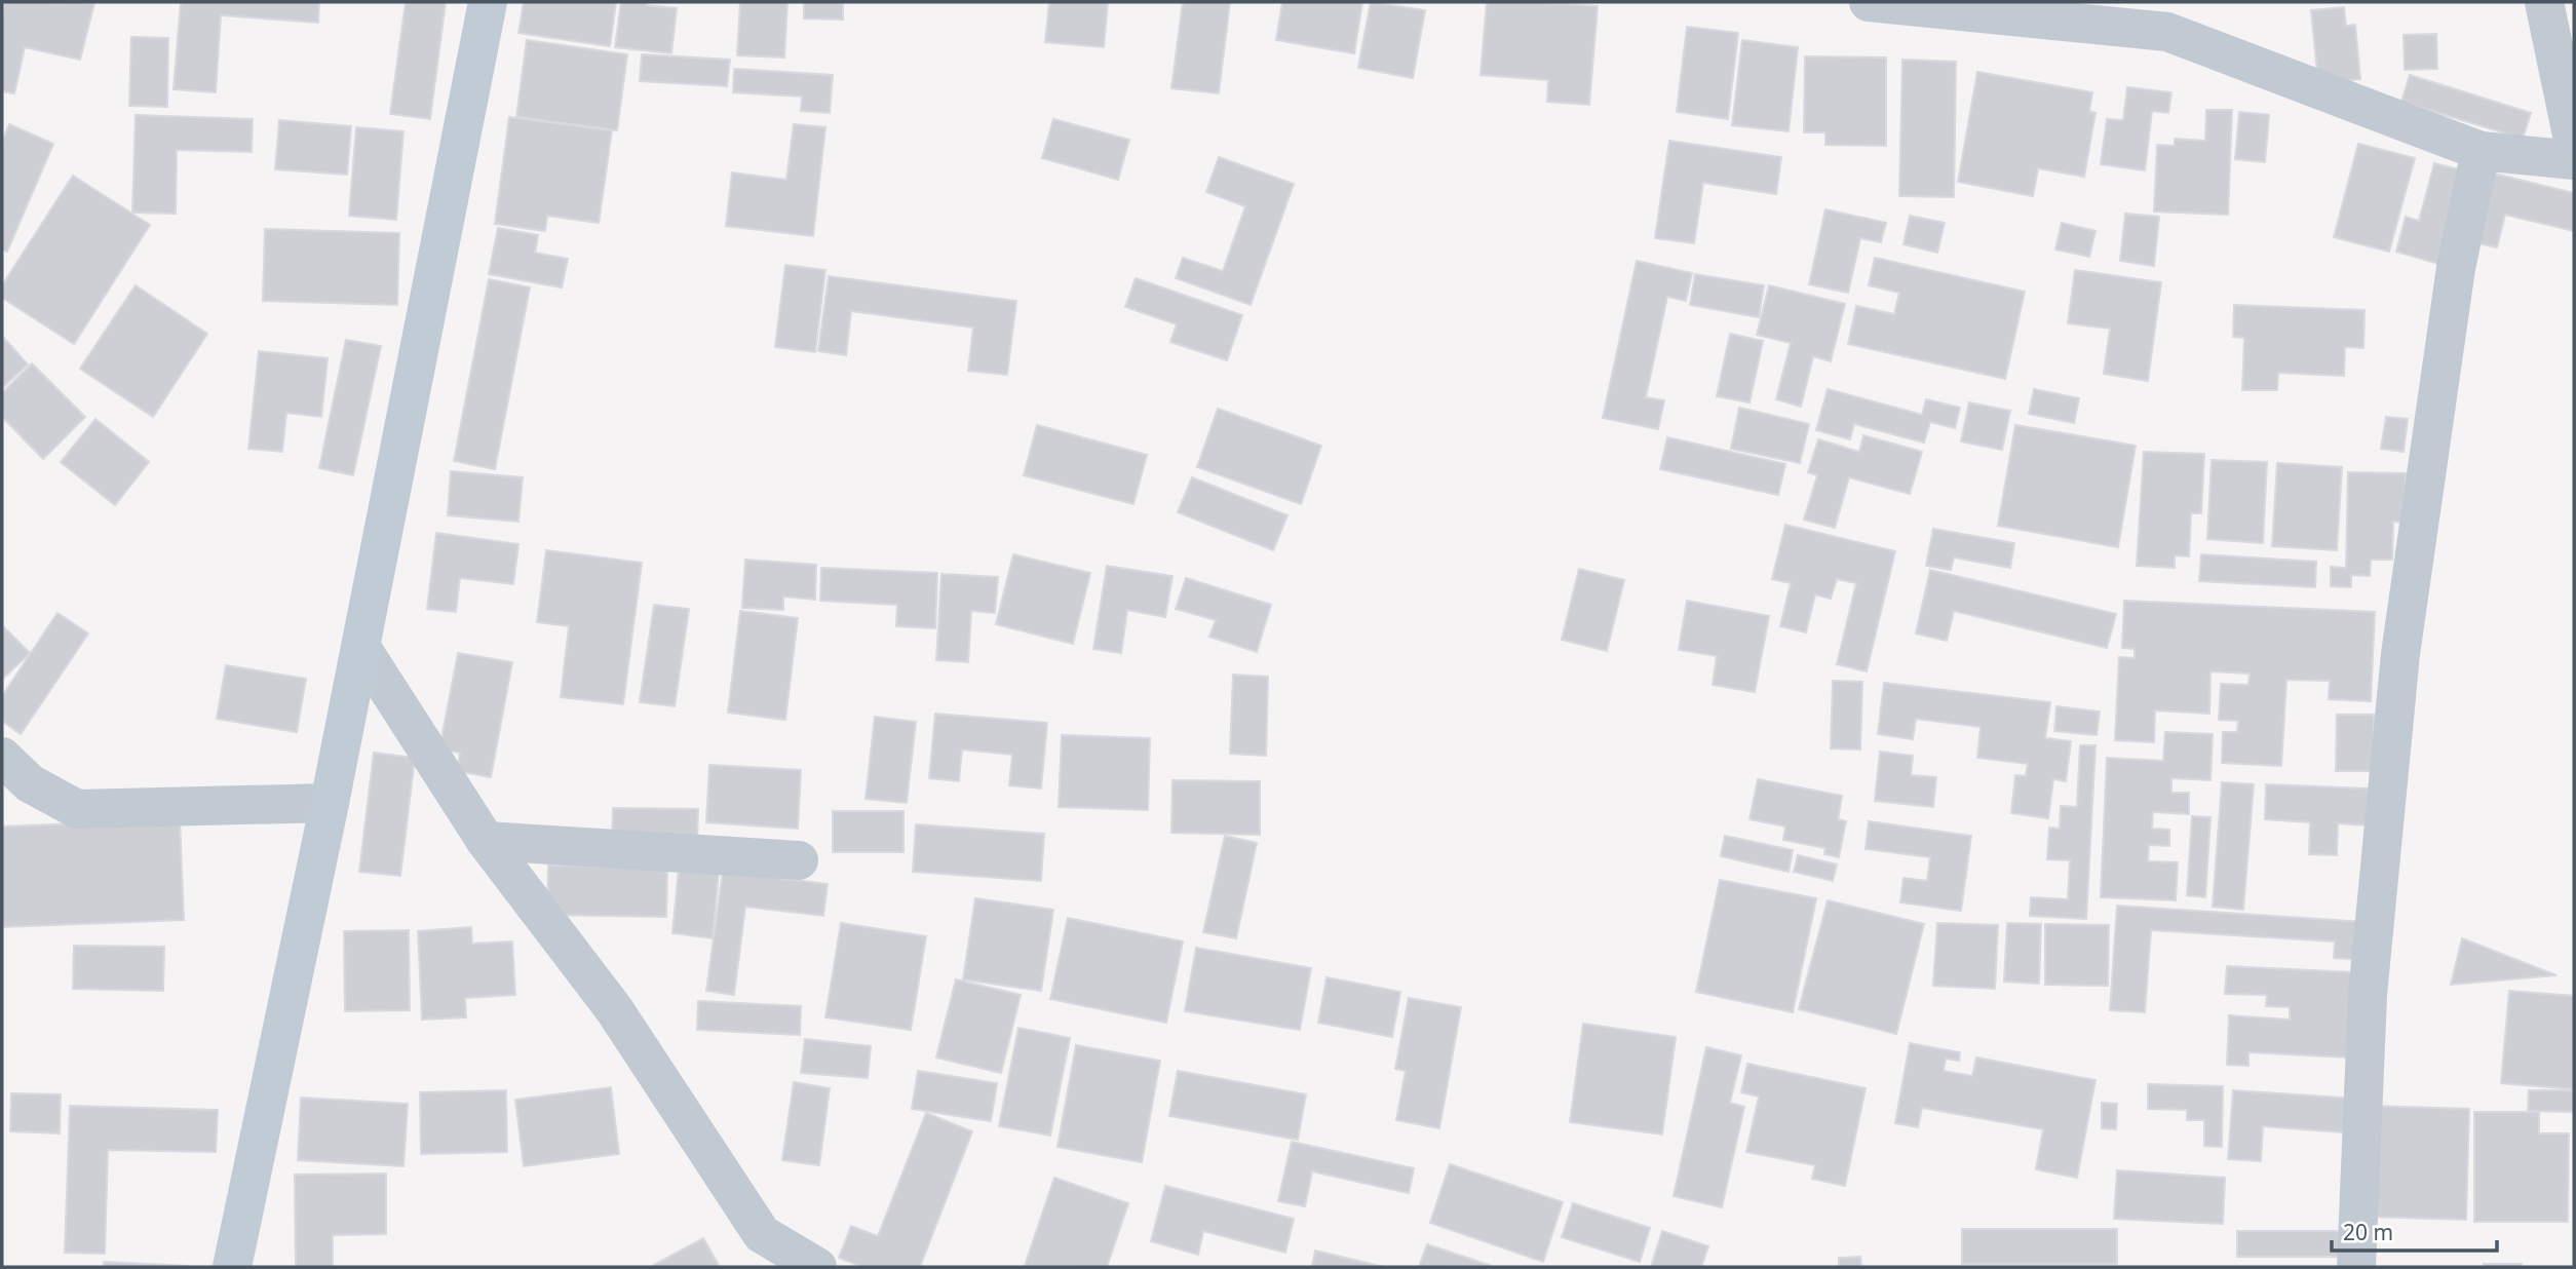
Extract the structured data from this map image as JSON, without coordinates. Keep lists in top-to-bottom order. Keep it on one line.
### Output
{"scale_bar":"20 m"}
